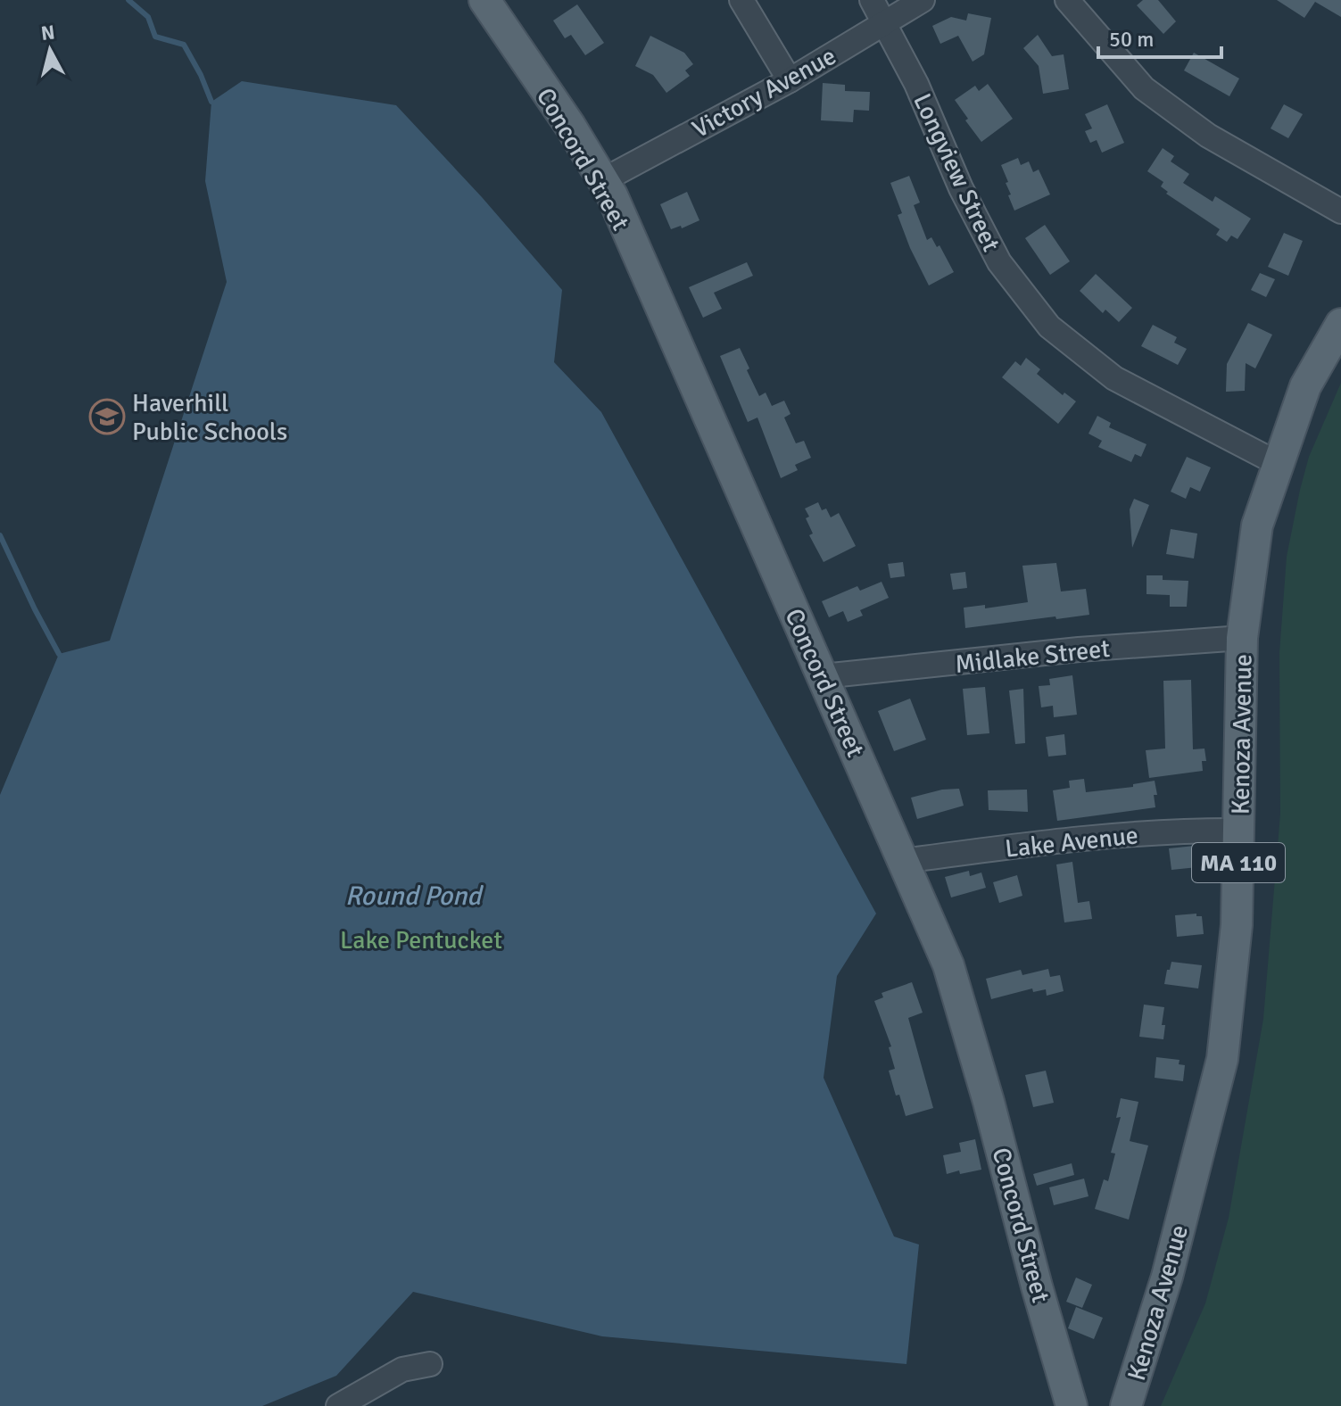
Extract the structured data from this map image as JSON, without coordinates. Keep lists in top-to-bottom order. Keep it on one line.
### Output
{"streets":{"main road":["Concord Street","Kenoza Avenue","MA 110"],"street":["Victory Avenue","Longview Street","Midlake Street","Lake Avenue"]},"crossings":[["Victory Avenue","Concord Street"],["Victory Avenue","Longview Street"],["Concord Street","Midlake Street"],["Concord Street","Lake Avenue"],["Longview Street","Kenoza Avenue"],["Midlake Street","Kenoza Avenue"],["Kenoza Avenue","Lake Avenue"]],"water":["Round Pond"],"parks":["Lake Pentucket"],"places":{"school or university":["Haverhill Public Schools"]},"scale_bar":"50 m","north":"top"}
